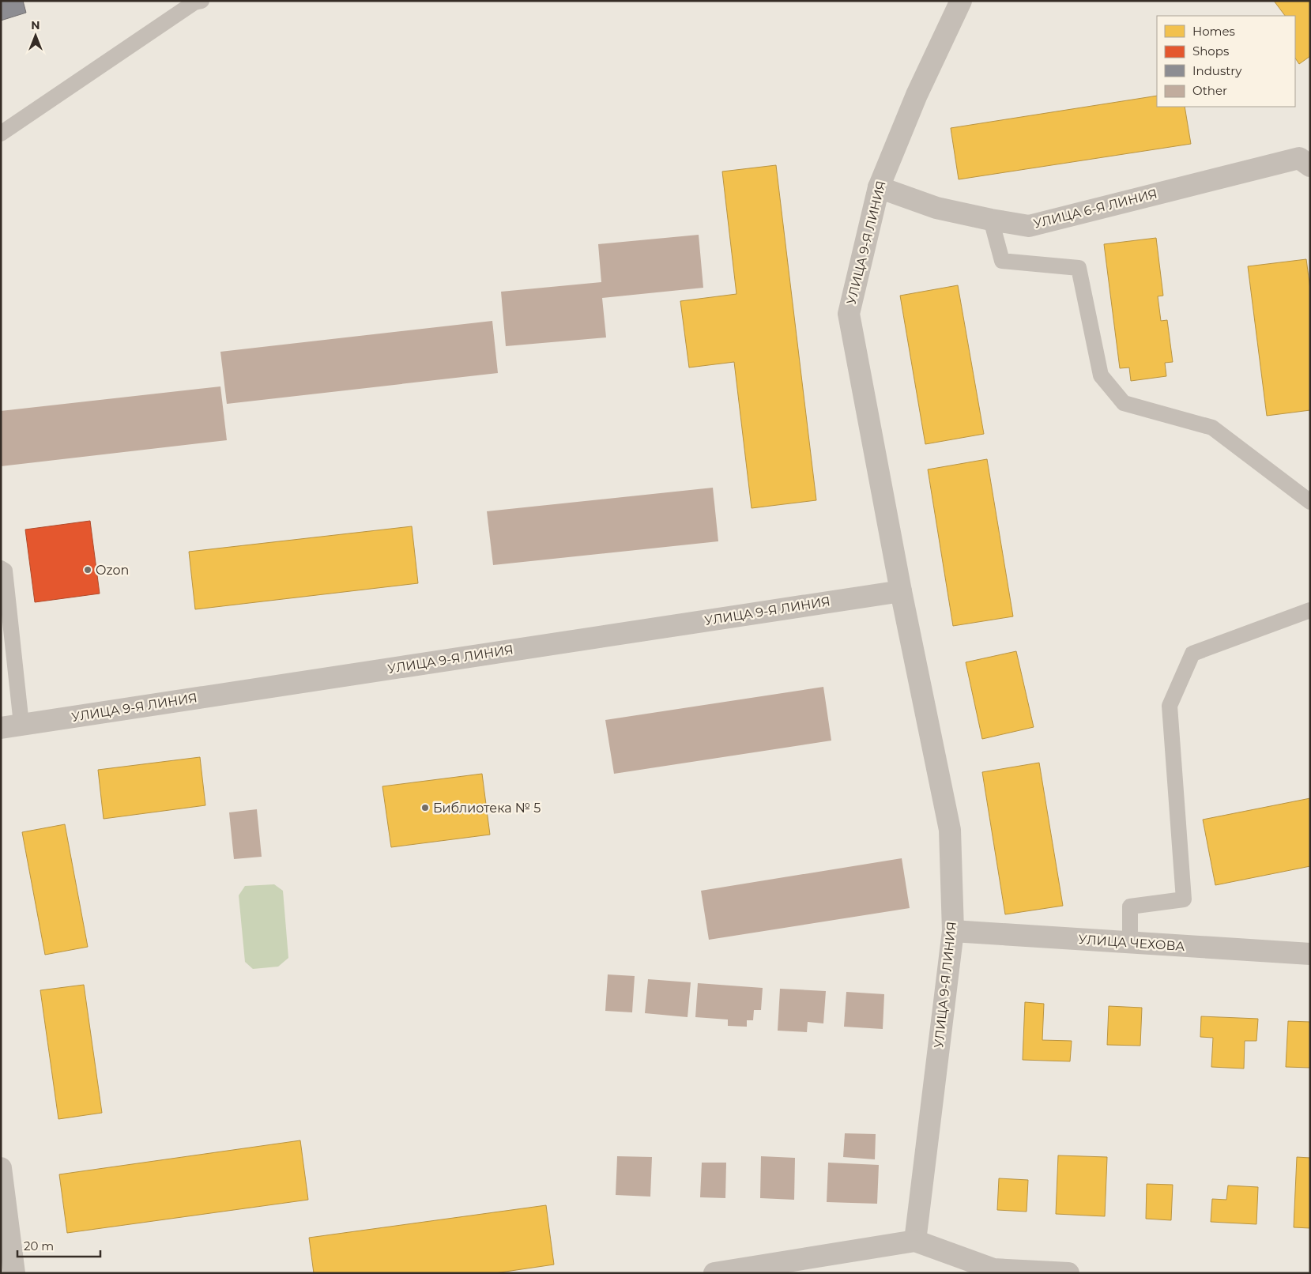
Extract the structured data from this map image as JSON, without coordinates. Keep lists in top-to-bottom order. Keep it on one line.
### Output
{"streets":{"street":["УЛИЦА 6-Я ЛИНИЯ","УЛИЦА 9-Я ЛИНИЯ","УЛИЦА ЧЕХОВА"]},"crossings":[["УЛИЦА 6-Я ЛИНИЯ","УЛИЦА 9-Я ЛИНИЯ"],["УЛИЦА 9-Я ЛИНИЯ","УЛИЦА ЧЕХОВА"]],"places":["Ozon","Библиотека № 5"],"legend":["Homes","Shops","Industry","Other"],"scale_bar":"20 m","north":"top"}
